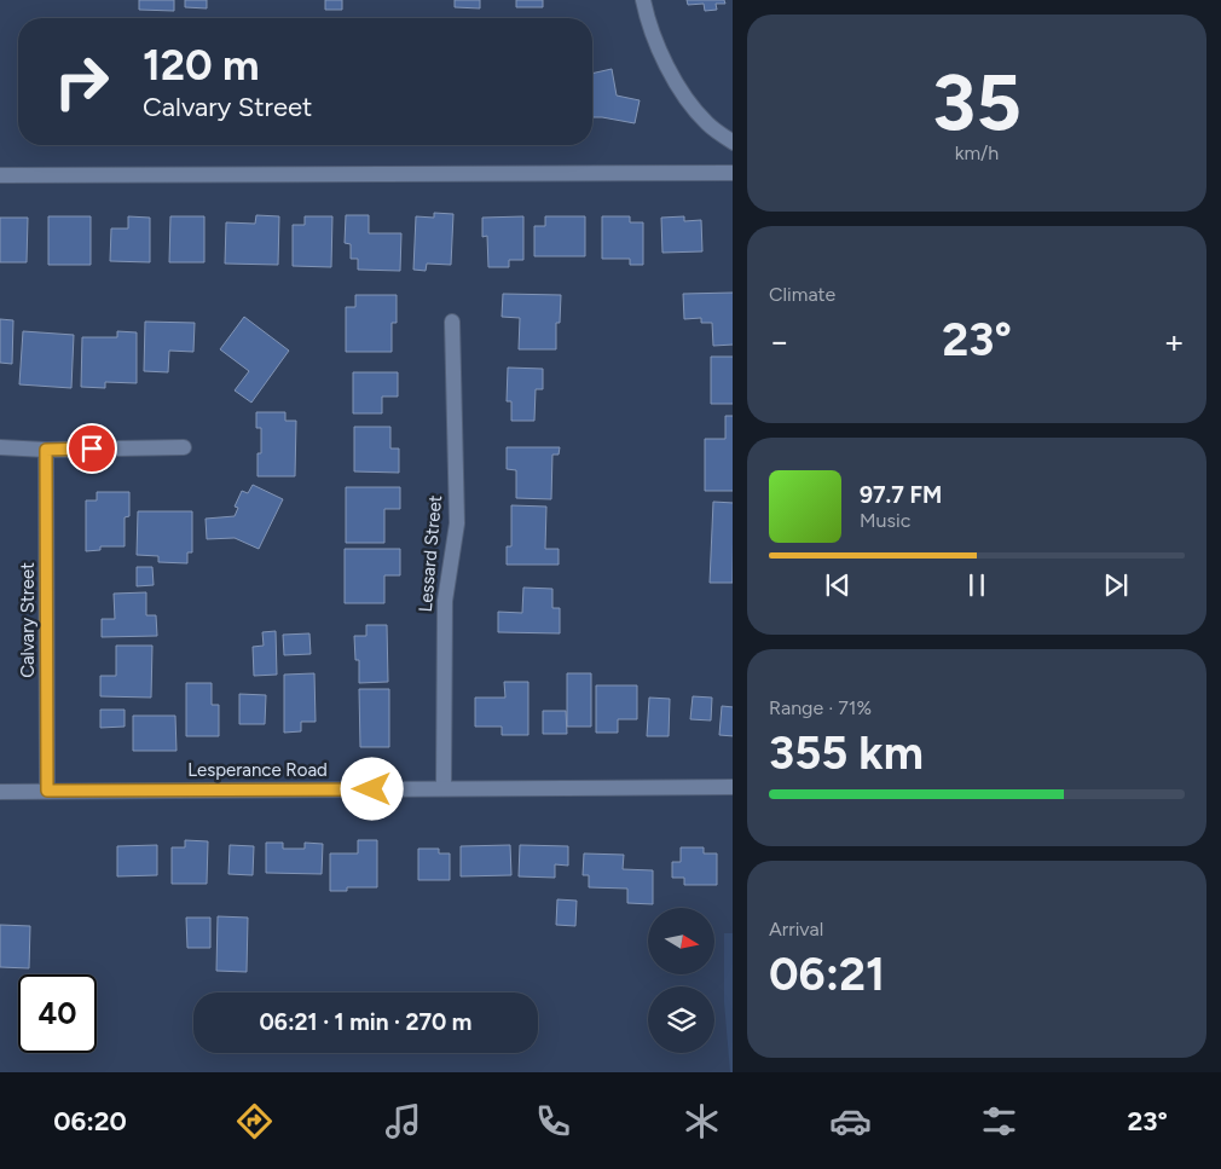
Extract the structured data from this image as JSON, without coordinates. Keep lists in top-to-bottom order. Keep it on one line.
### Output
{"streets":{"street":["Lessard Street","Calvary Street","Lesperance Road"]},"crossings":[["Lessard Street","Lesperance Road"],["Calvary Street","Lesperance Road"]],"north":"right","page":{"tile":[["35","km/h"],"Climate",["Range · 71%","355 km"],["Arrival","06:21"]],"turn":["120 m","Calvary Street"],"heat":["−","23°","+"],"song":["97.7 FM","Music"],"limit":"40","trip":"06:21 · 1 min · 270 m","tabs":["06:20","23°"]}}
